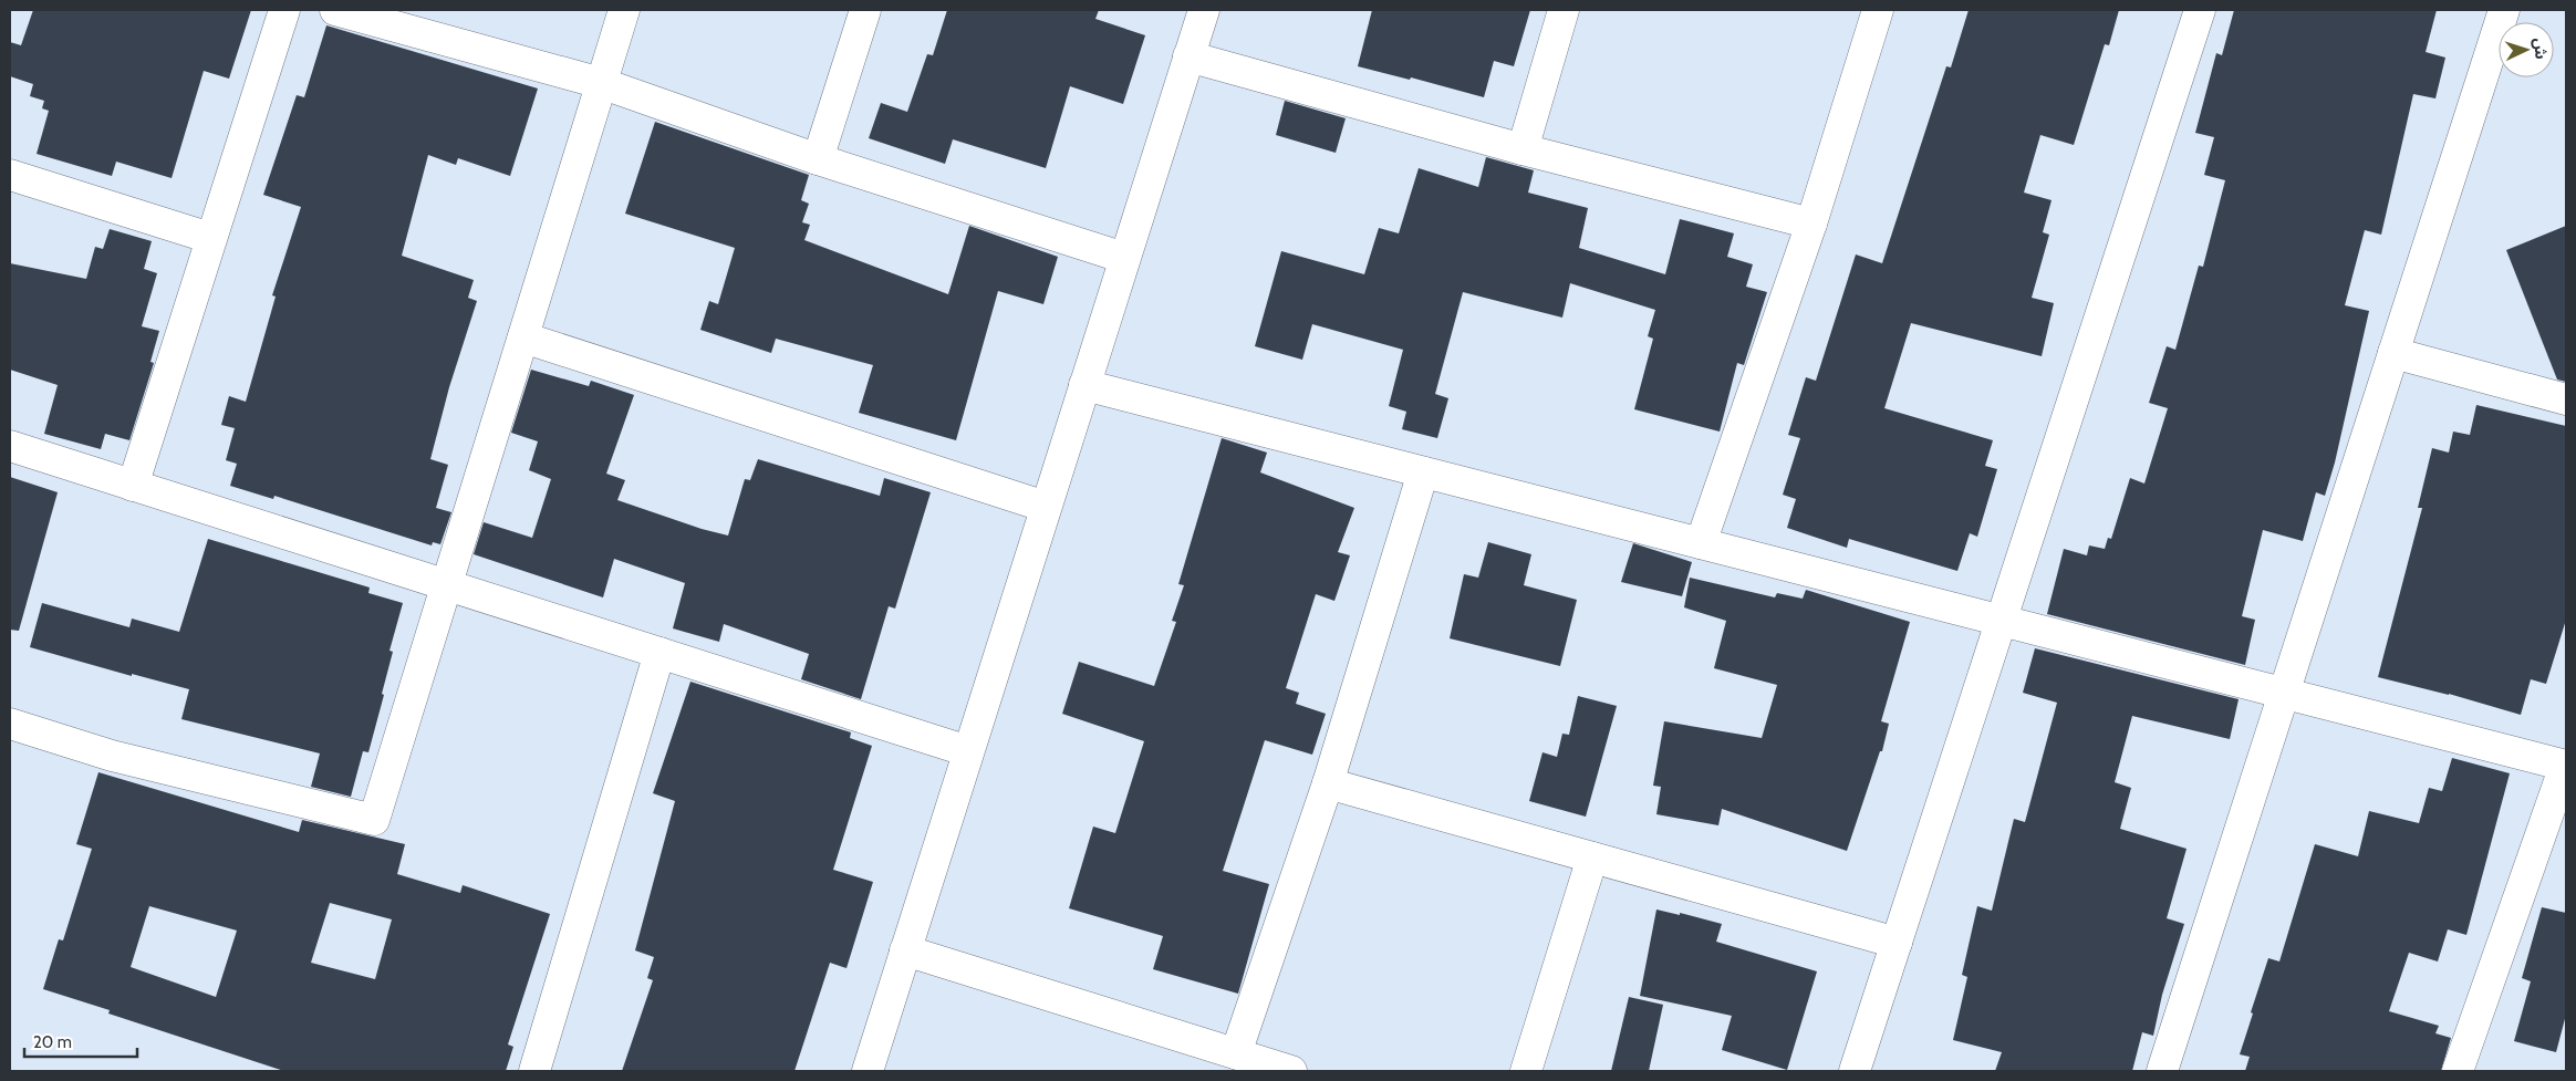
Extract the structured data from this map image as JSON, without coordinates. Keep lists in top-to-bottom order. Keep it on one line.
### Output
{"scale_bar":"20 m","north":"right"}
